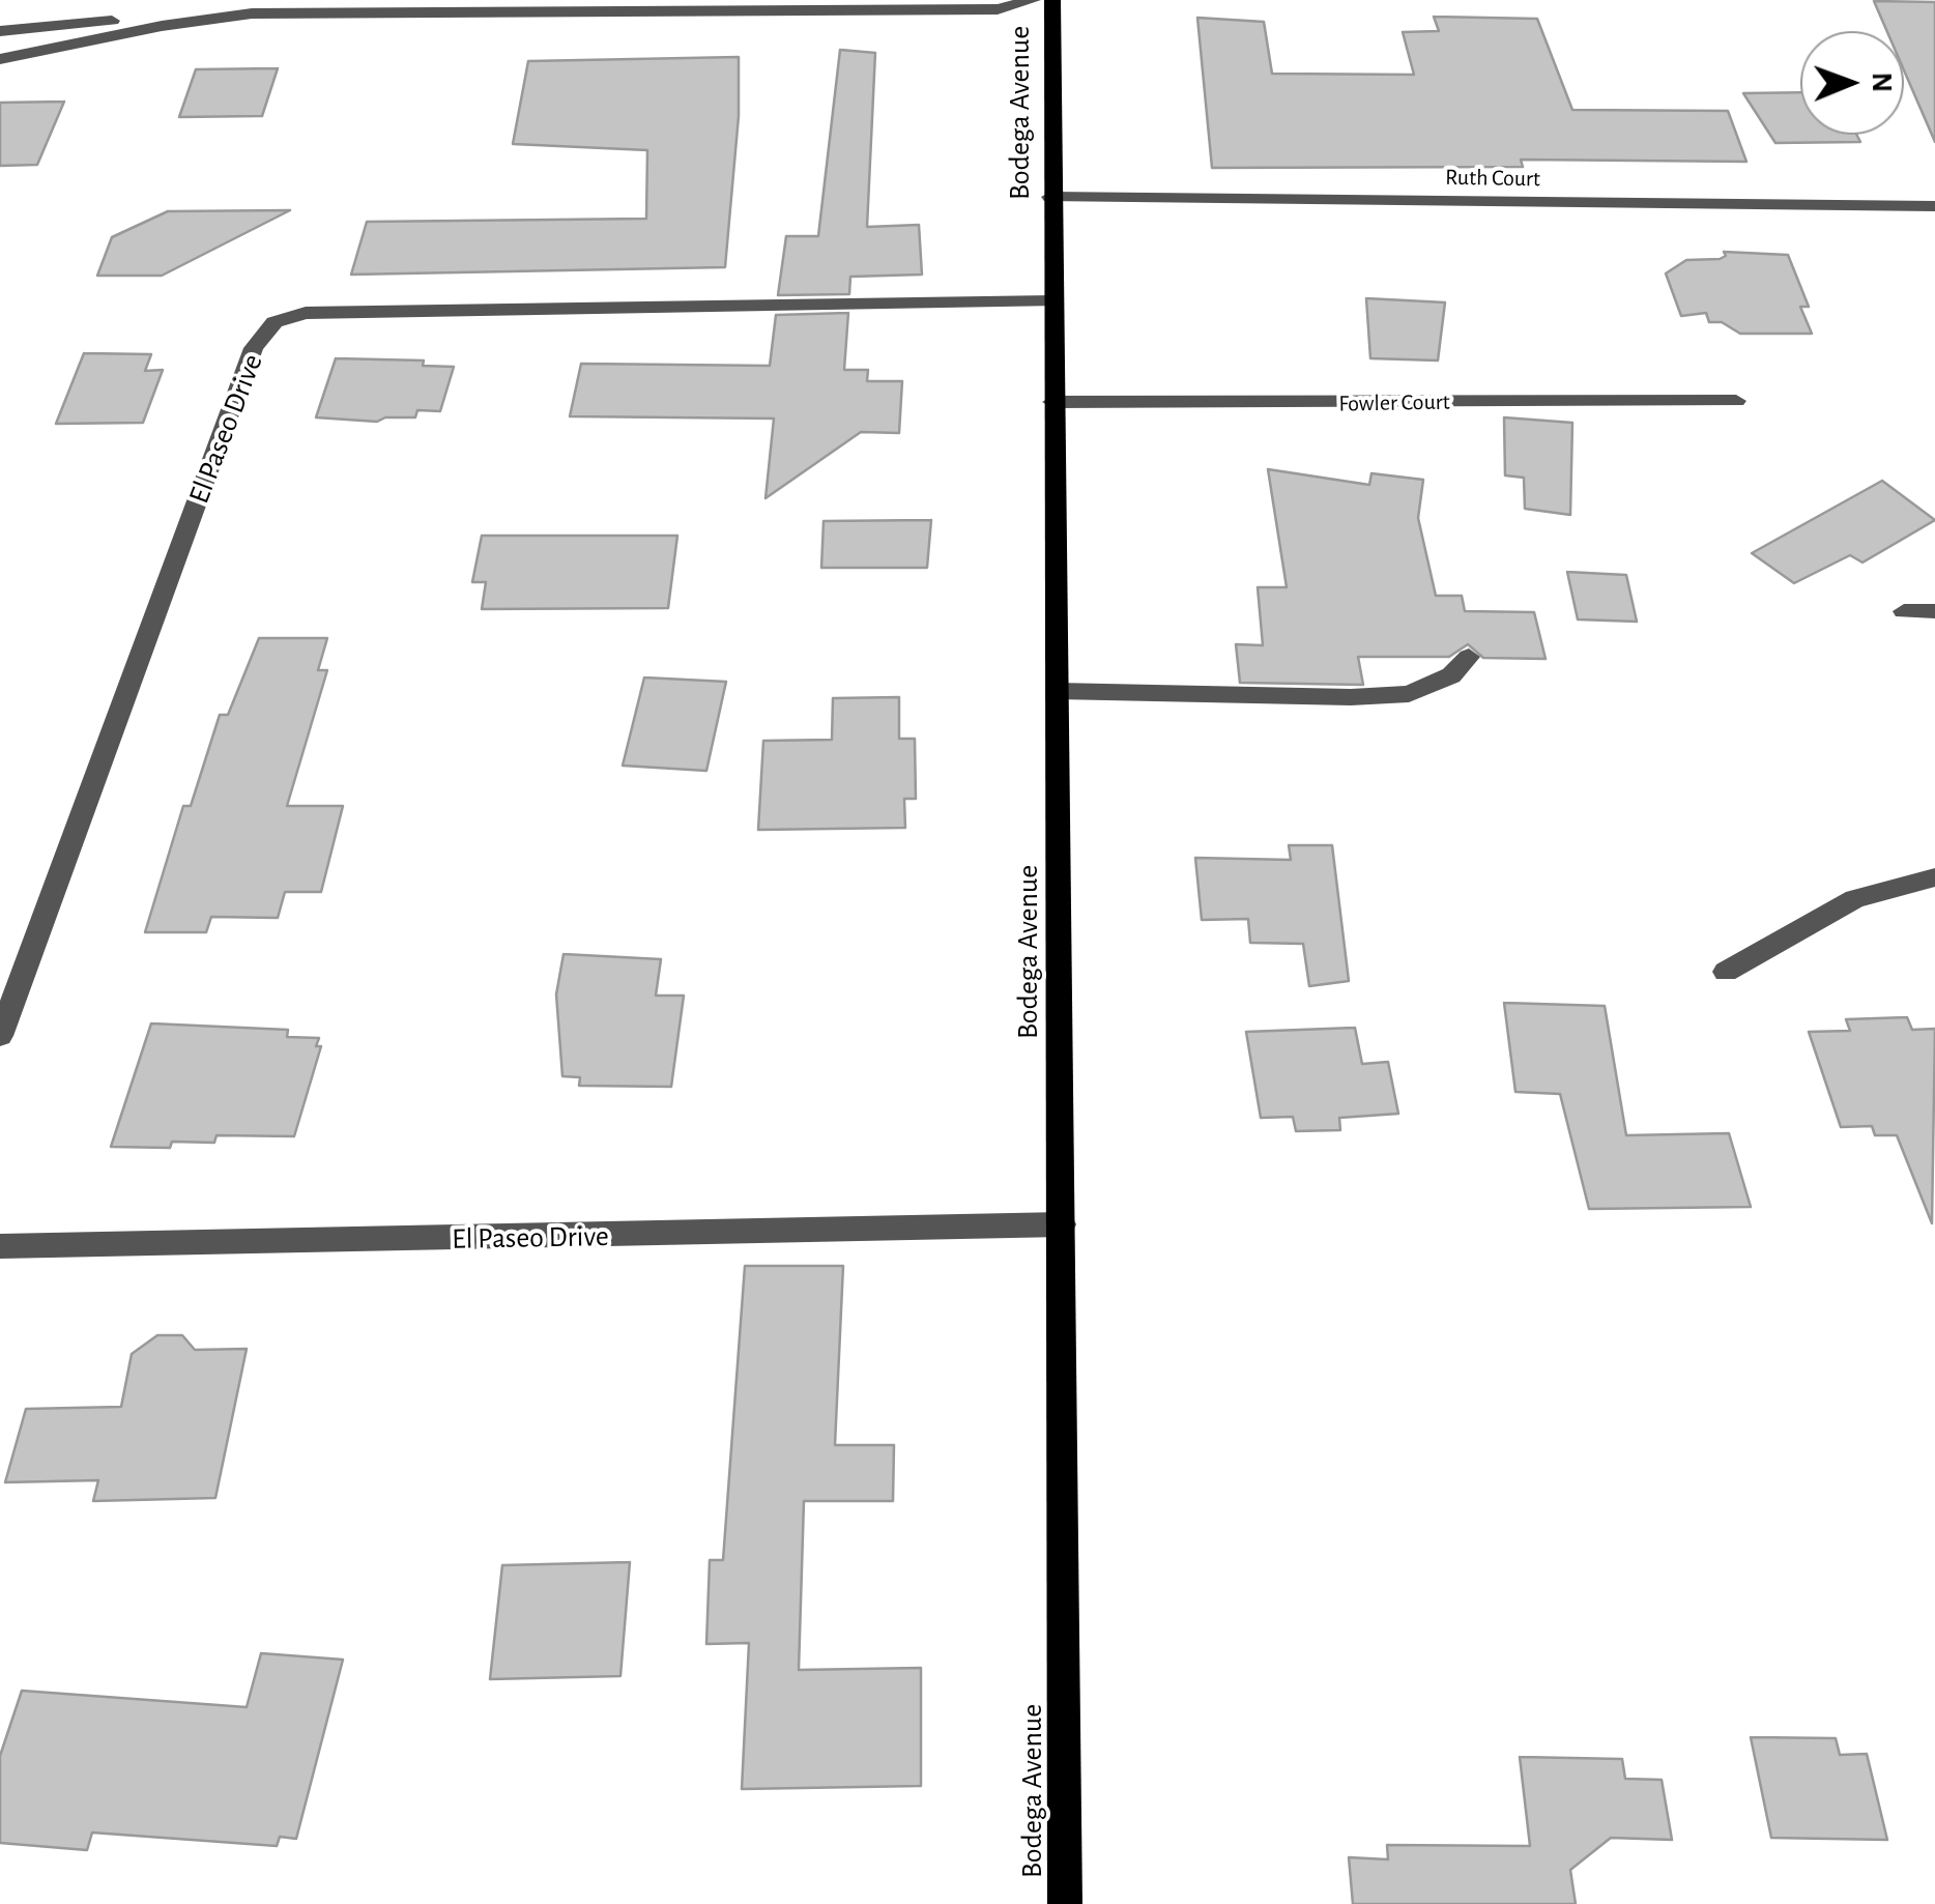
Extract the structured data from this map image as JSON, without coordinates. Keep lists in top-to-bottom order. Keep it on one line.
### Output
{"streets":{"main road":["Bodega Avenue"],"street":["Ruth Court","Fowler Court","El Paseo Drive"]},"crossings":[["Bodega Avenue","Ruth Court"],["Bodega Avenue","Fowler Court"],["Bodega Avenue","El Paseo Drive"]],"north":"right"}
